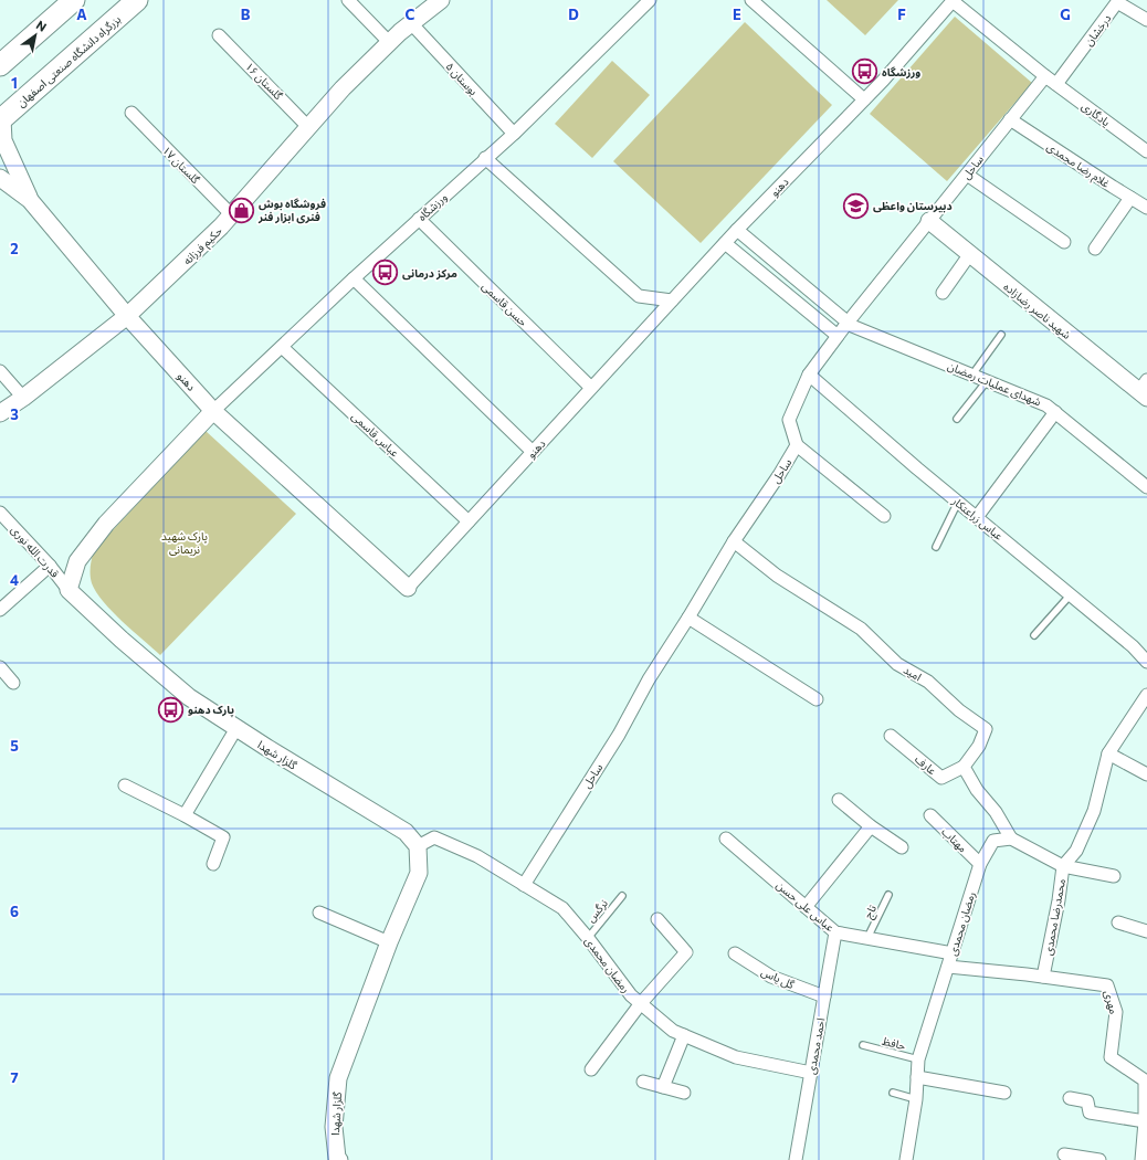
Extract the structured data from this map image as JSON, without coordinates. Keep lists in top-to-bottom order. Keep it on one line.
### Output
{"streets":{"highway":["بزرگراه دانشگاه صنعتی اصفهان"],"street":["درخشان","بوستان ۵","گلستان ۱۶","یادگاری","گلستان ۱۷","غلام رضا محمدی","ساحل","دهنو","ورزشگاه","حکیم فرزانه","حسن قاسمی","شهید ناصر رضازاده","شهدای عملیات رمضان","عباس قاسمی","عباس زراعتکار","قدرت الله نوری","امید","گلزار شهدا","عارف","مهتاب","عباس علی حسن","محمدرضا محمدی","رمضان محمدی","گل یاس","مهری","احمد محمدی"],"lane":["نرگس","تاج","حافظ"]},"crossings":[["درخشان","یادگاری"],["بزرگراه دانشگاه صنعتی اصفهان","دهنو"],["بوستان ۵","ورزشگاه"],["بوستان ۵","حکیم فرزانه"],["گلستان ۱۶","حکیم فرزانه"],["یادگاری","ساحل"],["یادگاری","دهنو"],["گلستان ۱۷","حکیم فرزانه"],["غلام رضا محمدی","ساحل"],["ساحل","دهنو"],["ساحل","شهید ناصر رضازاده"],["ساحل","شهدای عملیات رمضان"],["ساحل","عباس زراعتکار"],["ساحل","امید"],["ساحل","رمضان محمدی"],["دهنو","ورزشگاه"],["دهنو","حکیم فرزانه"],["دهنو","حسن قاسمی"],["دهنو","شهدای عملیات رمضان"],["دهنو","عباس قاسمی"],["ورزشگاه","حسن قاسمی"],["ورزشگاه","عباس قاسمی"],["قدرت الله نوری","گلزار شهدا"],["امید","عارف"],["گلزار شهدا","رمضان محمدی"],["مهتاب","رمضان محمدی"],["عباس علی حسن","تاج"],["عباس علی حسن","رمضان محمدی"],["عباس علی حسن","احمد محمدی"],["نرگس","رمضان محمدی"],["محمدرضا محمدی","مهری"],["رمضان محمدی","مهری"],["رمضان محمدی","حافظ"],["رمضان محمدی","احمد محمدی"],["گل یاس","احمد محمدی"]],"parks":["پارک شهید نریمانی"],"places":{"bus stop":["ورزشگاه","مرکز درمانی","پارک دهنو"],"school or university":["دبیرستان واعظی"],"shop":["فروشگاه بوش فنری ابزار فنر"]},"north":"top right","grid":{"columns":["A","B","C","D","E","F","G"],"rows":["1","2","3","4","5","6","7"]}}
